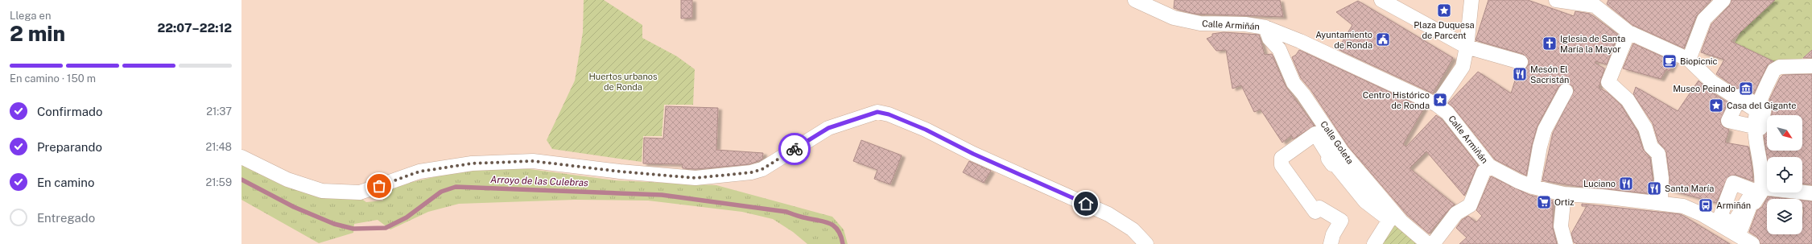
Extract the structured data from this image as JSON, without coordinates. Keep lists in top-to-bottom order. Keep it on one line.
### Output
{"streets":{"street":["Calle Armiñán","Calle Goleta"]},"crossings":[["Calle Armiñán","Calle Goleta"]],"water":["Arroyo de las Culebras"],"parks":["Huertos urbanos de Ronda"],"places":{"place":["Plaza Duquesa de Parcent","Centro Histórico de Ronda","Casa del Gigante"],"public building":["Ayuntamiento de Ronda"],"church":["Iglesia de Santa María la Mayor"],"cafe":["Biopicnic"],"restaurant":["Mesón El Sacristán","Luciano","Santa María"],"museum":["Museo Peinado"],"supermarket":["Ortiz"],"bus stop":["Armiñán"]},"north":"bottom right","page":{"heading":["2 min","Llega en","22:07–22:12"],"bar":"En camino · 150 m","list":[["Confirmado","21:37"],["Preparando","21:48"],["En camino","21:59"],"Entregado"]}}
